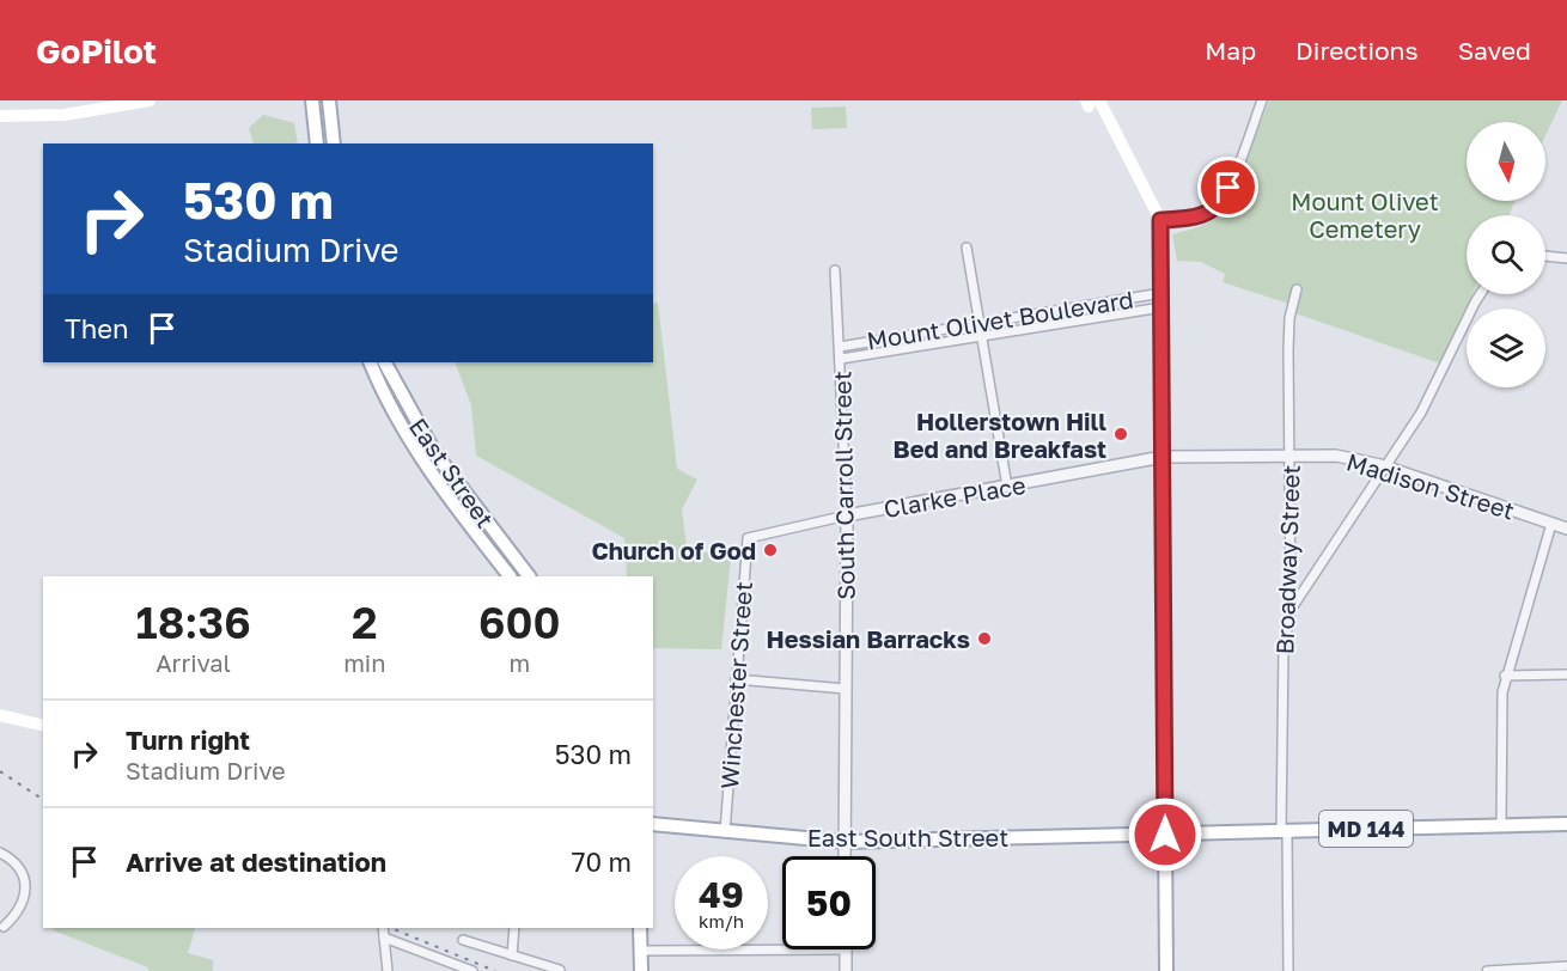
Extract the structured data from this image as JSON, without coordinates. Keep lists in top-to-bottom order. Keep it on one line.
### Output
{"streets":{"main road":["East Street","MD 144","East South Street"],"street":["Mount Olivet Boulevard","South Carroll Street","Madison Street","Clarke Place","Broadway Street","Winchester Street"]},"crossings":[["Mount Olivet Boulevard","South Carroll Street"],["South Carroll Street","Clarke Place"],["South Carroll Street","East South Street"],["Madison Street","Clarke Place"],["Madison Street","Broadway Street"],["Clarke Place","Winchester Street"],["Broadway Street","MD 144"],["Winchester Street","East South Street"],["MD 144","East South Street"]],"parks":["Mount Olivet Cemetery"],"places":["Hollerstown Hill Bed and Breakfast","Church of God","Hessian Barracks"],"north":"bottom","page":{"header":"GoPilot","nav":["Map","Directions","Saved"],"turn":["530 m","Stadium Drive"],"then":"Then","eta":["18:36","Arrival","2","min","600","m"],"list":[{"name":"Turn right","note":"Stadium Drive","value":"530 m"},{"name":"Arrive at destination","value":"70 m"}],"speed":"49 km/h","limit":"50"}}
